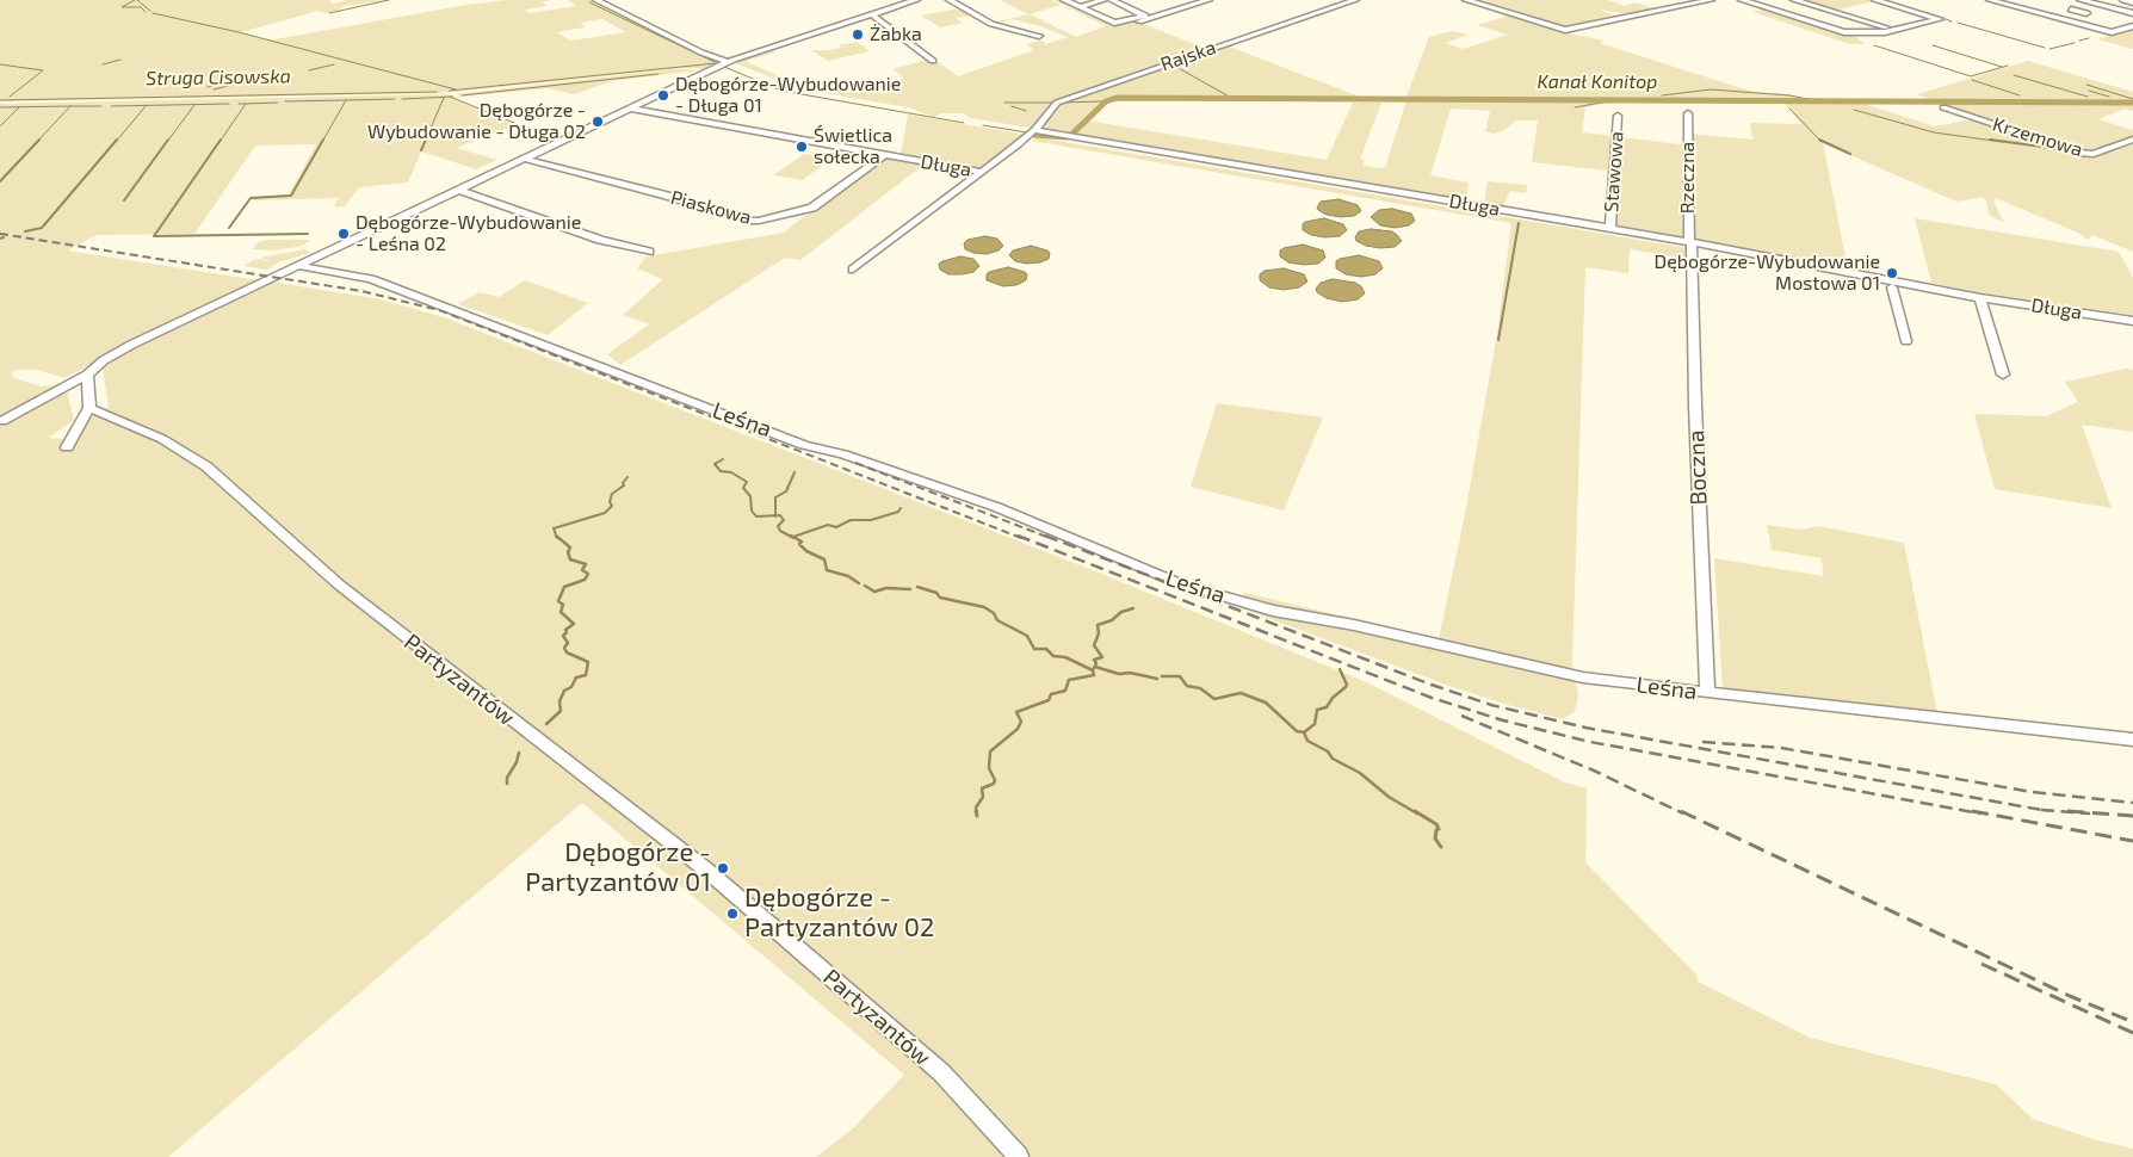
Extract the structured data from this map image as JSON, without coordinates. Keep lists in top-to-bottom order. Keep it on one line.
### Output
{"streets":{"street":["Rajska","Krzemowa","Długa","Stawowa","Rzeczna","Piaskowa","Leśna","Boczna","Partyzantów"]},"crossings":[["Rajska","Długa"],["Długa","Stawowa"],["Długa","Rzeczna"],["Długa","Piaskowa"],["Długa","Boczna"],["Rzeczna","Boczna"],["Leśna","Boczna"]],"water":["Struga Cisowska","Kanał Konitop"],"places":["Żabka","Dębogórze-Wybudowanie - Długa 01","Dębogórze - Wybudowanie - Długa 02","Świetlica sołecka","Dębogórze-Wybudowanie - Leśna 02","Dębogórze-Wybudowanie Mostowa 01","Dębogórze - Partyzantów 01","Dębogórze - Partyzantów 02"]}
